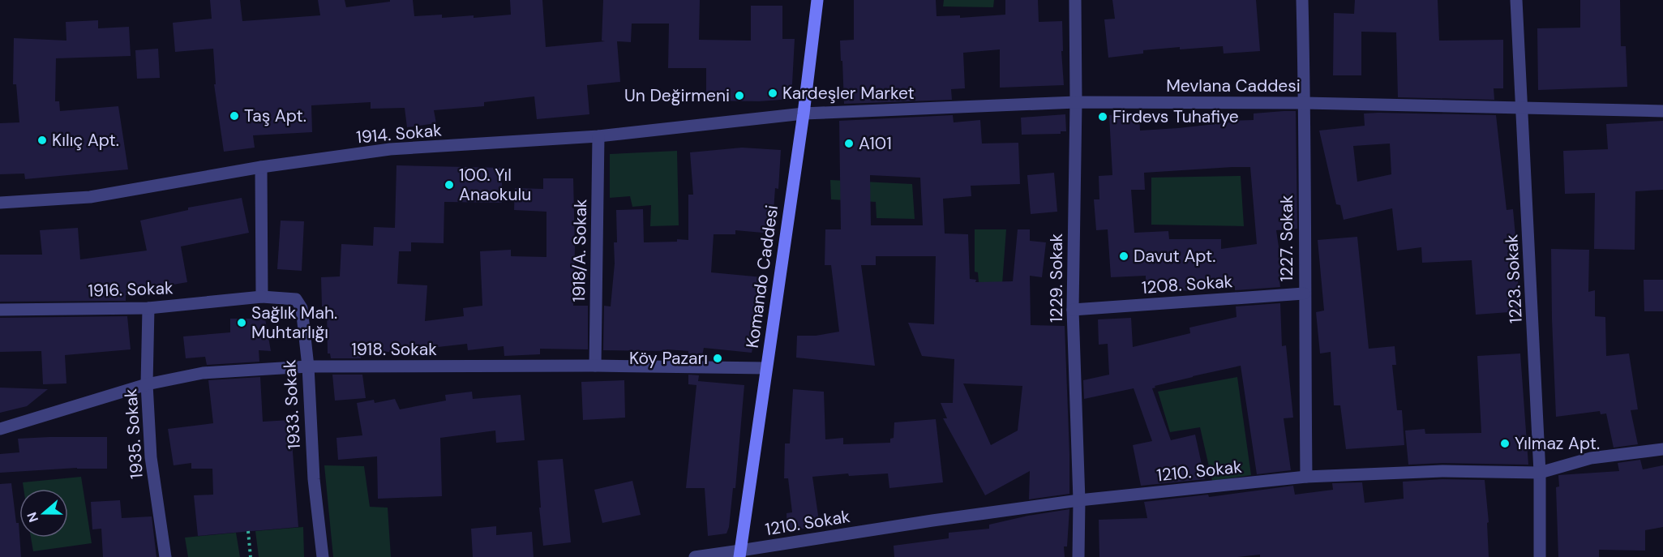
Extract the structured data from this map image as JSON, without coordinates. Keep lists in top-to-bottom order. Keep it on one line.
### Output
{"streets":{"main road":["Komando Caddesi"],"street":["Mevlana Caddesi","1914. Sokak","1227. Sokak","1918/A. Sokak","1229. Sokak","1223. Sokak","1208. Sokak","1916. Sokak","1918. Sokak","1933. Sokak","1935. Sokak","1210. Sokak"]},"crossings":[["Mevlana Caddesi","1914. Sokak"],["Mevlana Caddesi","1227. Sokak"],["Mevlana Caddesi","Komando Caddesi"],["Mevlana Caddesi","1229. Sokak"],["Mevlana Caddesi","1223. Sokak"],["1914. Sokak","1918/A. Sokak"],["1914. Sokak","Komando Caddesi"],["1227. Sokak","1208. Sokak"],["1227. Sokak","1210. Sokak"],["1918/A. Sokak","1918. Sokak"],["Komando Caddesi","1918. Sokak"],["Komando Caddesi","1210. Sokak"],["1229. Sokak","1208. Sokak"],["1229. Sokak","1210. Sokak"],["1223. Sokak","1210. Sokak"],["1916. Sokak","1933. Sokak"],["1916. Sokak","1935. Sokak"],["1918. Sokak","1933. Sokak"],["1918. Sokak","1935. Sokak"]],"places":["Kardeşler Market","Un Değirmeni","Taş Apt.","Firdevs Tuhafiye","Kılıç Apt.","A101","100. Yıl Anaokulu","Davut Apt.","Sağlık Mah. Muhtarlığı","Köy Pazarı","Yılmaz Apt."],"north":"left"}
